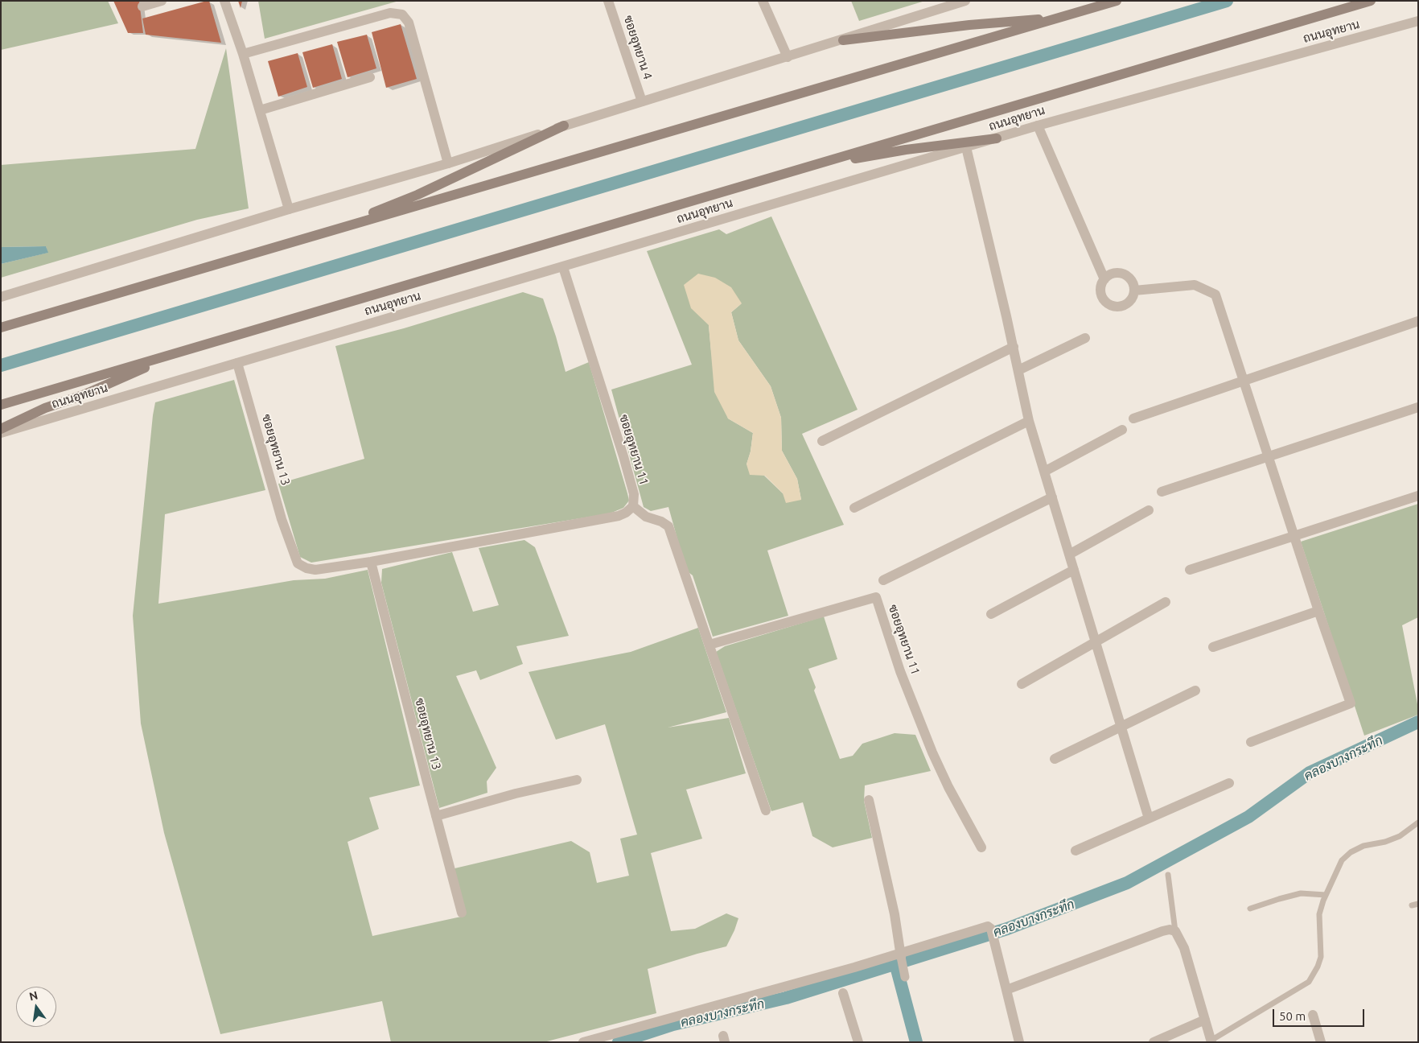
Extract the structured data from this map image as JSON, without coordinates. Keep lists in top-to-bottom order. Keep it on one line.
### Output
{"streets":{"main road":["ถนนอุทยาน"],"street":["ซอยอุทยาน 4","ซอยอุทยาน 13","ซอยอุทยาน 11"]},"crossings":[["ถนนอุทยาน","ซอยอุทยาน 13"],["ถนนอุทยาน","ซอยอุทยาน 11"],["ซอยอุทยาน 13","ซอยอุทยาน 11"]],"water":["คลองบางกระทึก"],"scale_bar":"50 m","north":"top"}
